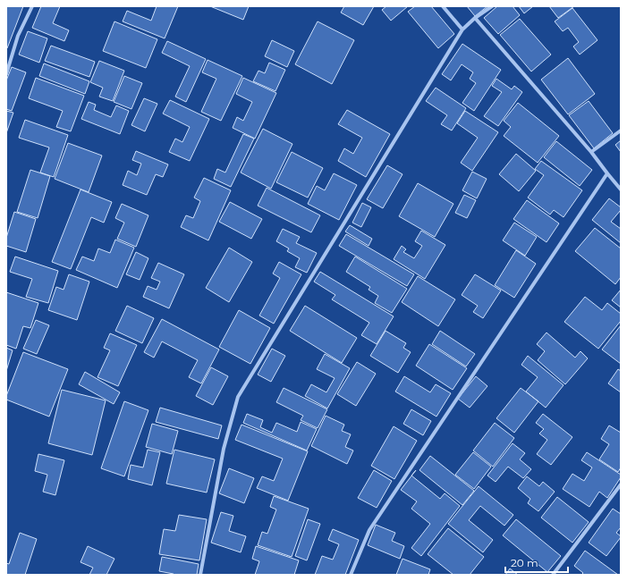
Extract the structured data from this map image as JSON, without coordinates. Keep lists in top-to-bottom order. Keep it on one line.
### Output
{"scale_bar":"20 m"}
